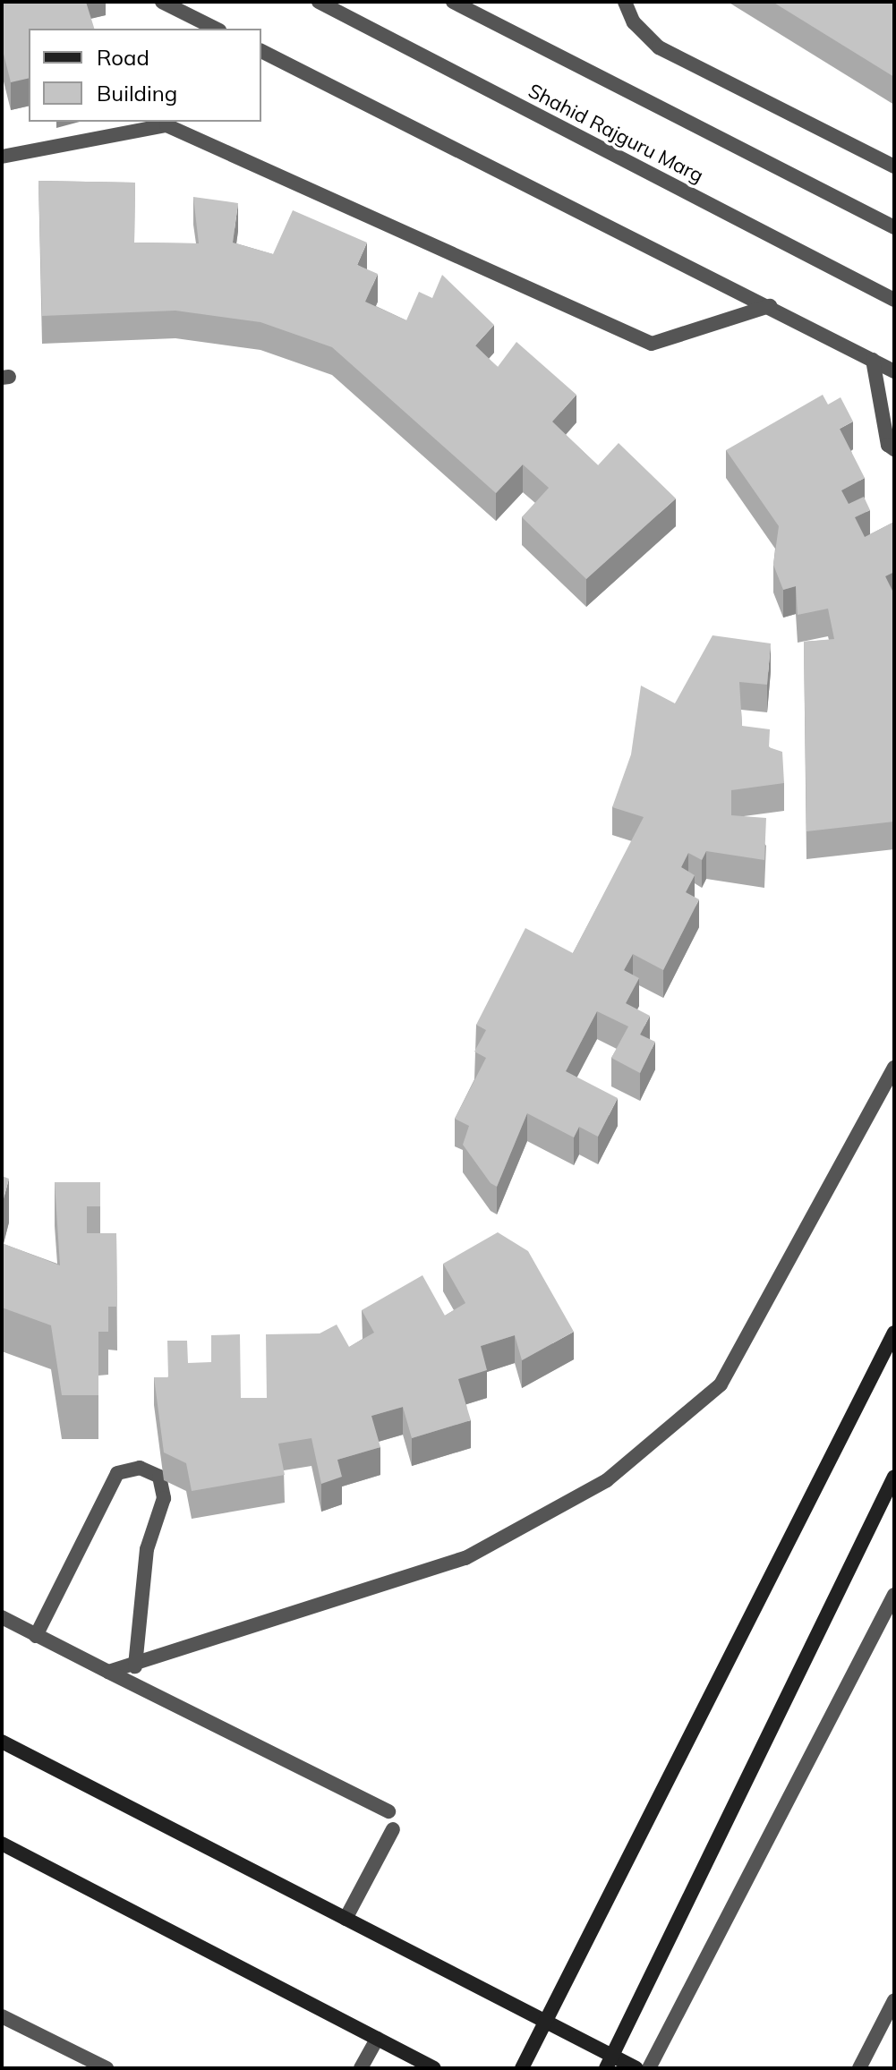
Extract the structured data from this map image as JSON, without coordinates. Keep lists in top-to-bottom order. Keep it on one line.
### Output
{"streets":{"street":["Shahid Rajguru Marg"]},"legend":["Road","Building"]}
